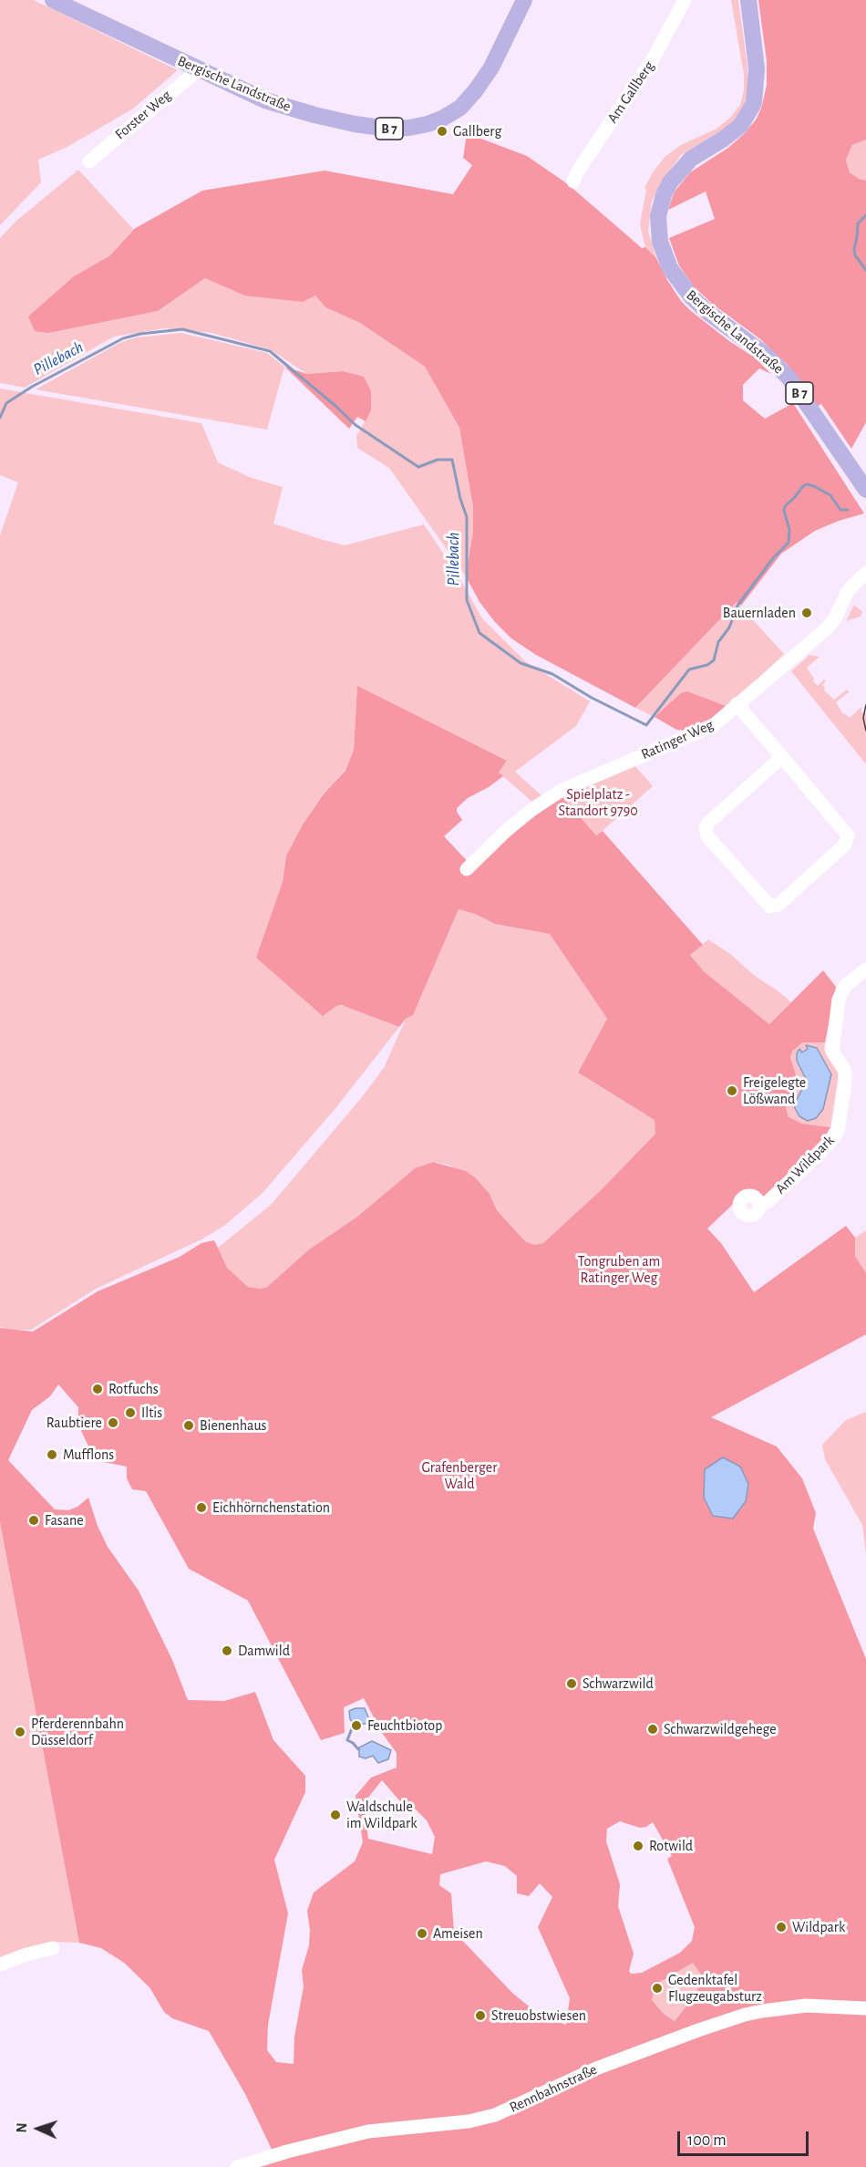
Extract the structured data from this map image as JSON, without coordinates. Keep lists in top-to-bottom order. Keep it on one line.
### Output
{"streets":{"main road":["Bergische Landstraße","B 7"],"street":["Am Gallberg","Forster Weg","Ratinger Weg","Am Wildpark","Rennbahnstraße"]},"crossings":[["Bergische Landstraße","Forster Weg"]],"water":["Pillebach"],"parks":["Spielplatz - Standort 9790","Tongruben am Ratinger Weg","Grafenberger Wald"],"places":["Gallberg","Bauernladen","Freigelegte Lößwand","Rotfuchs","Iltis","Raubtiere","Bienenhaus","Mufflons","Eichhörnchenstation","Fasane","Damwild","Schwarzwild","Feuchtbiotop","Schwarzwildgehege","Pferderennbahn Düsseldorf","Waldschule im Wildpark","Rotwild","Wildpark","Ameisen","Gedenktafel Flugzeugabsturz","Streuobstwiesen"],"scale_bar":"100 m","north":"left"}
